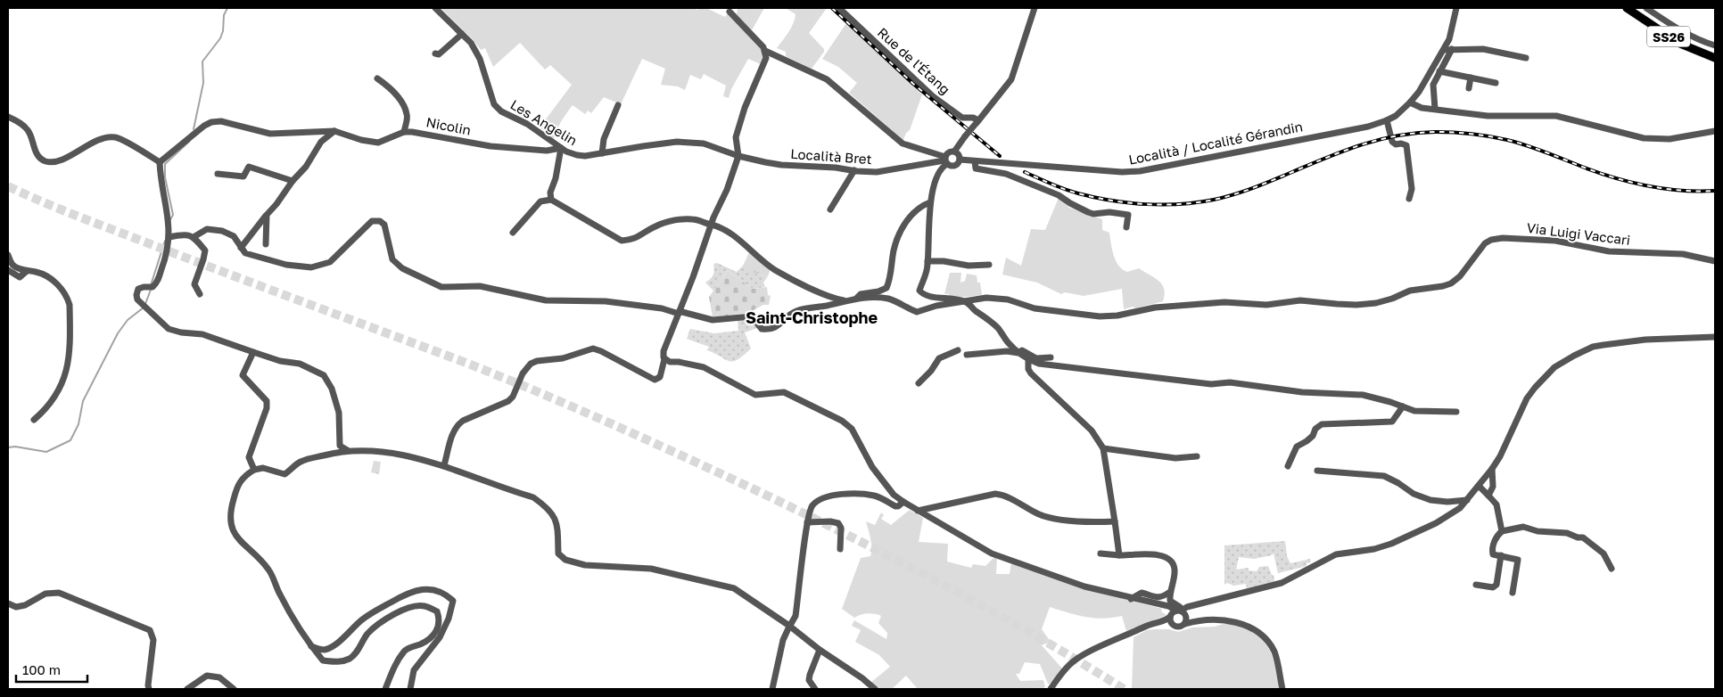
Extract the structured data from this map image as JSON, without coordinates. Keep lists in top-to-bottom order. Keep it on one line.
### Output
{"streets":{"main road":["SS26"],"street":["Rue de l'Étang","Les Angelin","Nicolin","Località / Localité Gérandin","Località Bret","Via Luigi Vaccari"]},"crossings":[["Les Angelin","Nicolin"],["Les Angelin","Località Bret"],["Località / Localité Gérandin","Località Bret"]],"districts":["Saint-Christophe"],"scale_bar":"100 m"}
